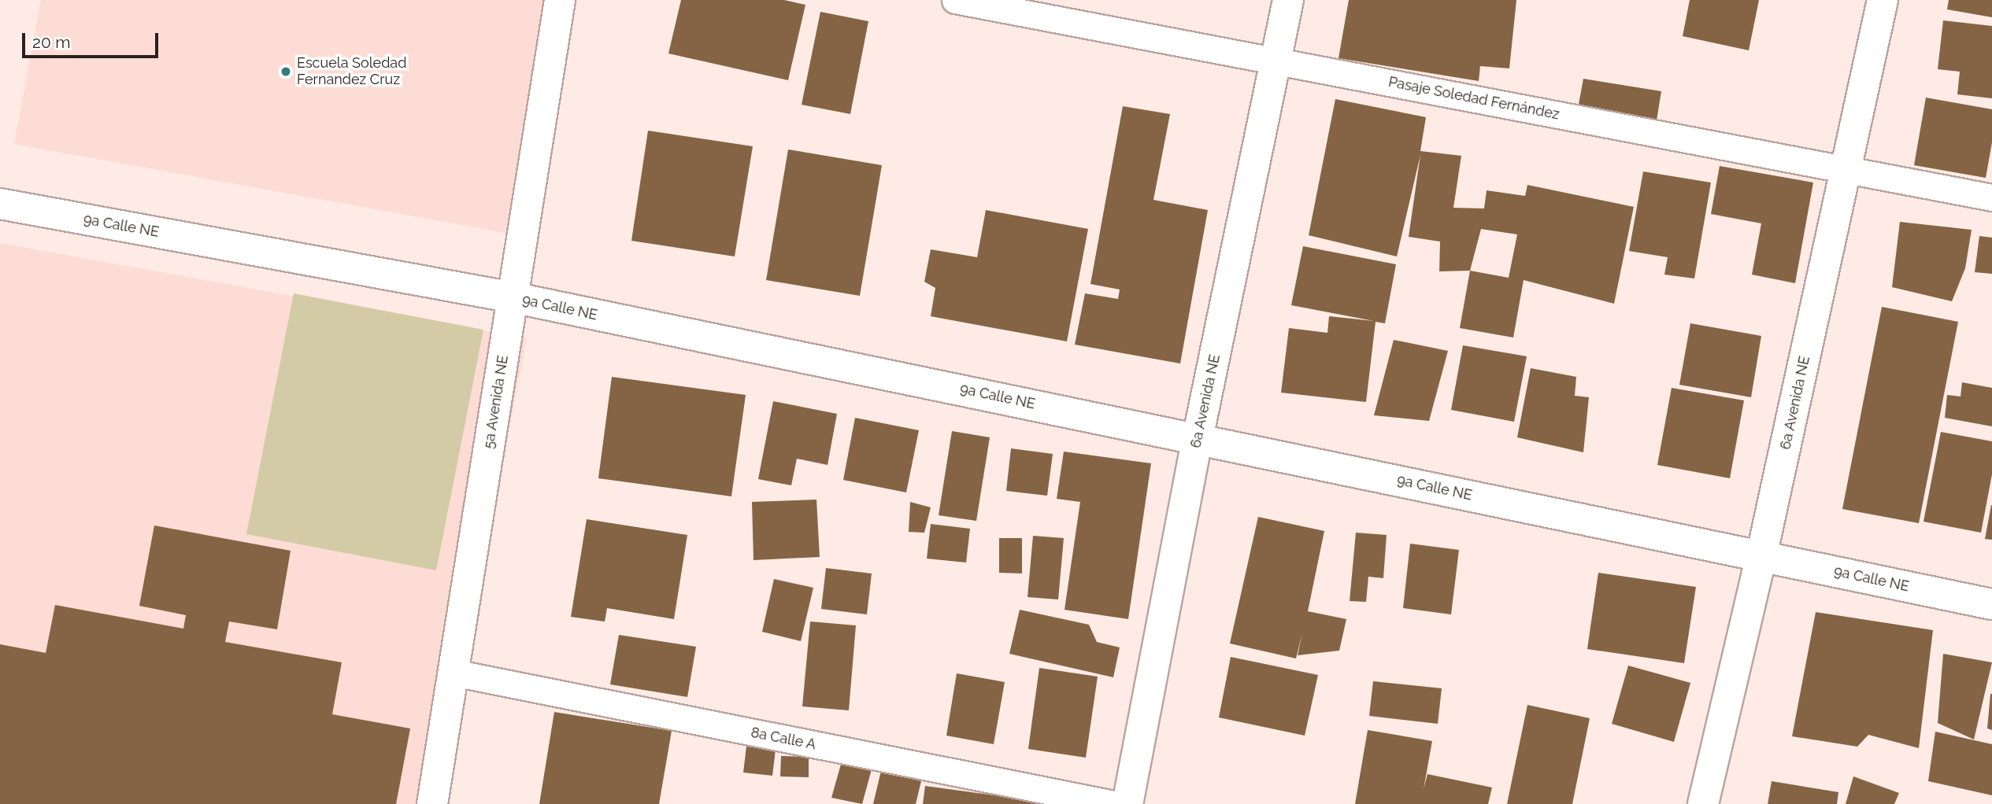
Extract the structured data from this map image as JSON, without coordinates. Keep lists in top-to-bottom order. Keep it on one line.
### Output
{"streets":{"street":["9a Calle NE","6a Avenida NE","5a Avenida NE"],"lane":["Pasaje Soledad Fernández","8a Calle A"]},"crossings":[["Pasaje Soledad Fernández","6a Avenida NE"],["9a Calle NE","6a Avenida NE"],["9a Calle NE","5a Avenida NE"],["5a Avenida NE","8a Calle A"]],"places":["Escuela Soledad Fernandez Cruz"],"scale_bar":"20 m"}
